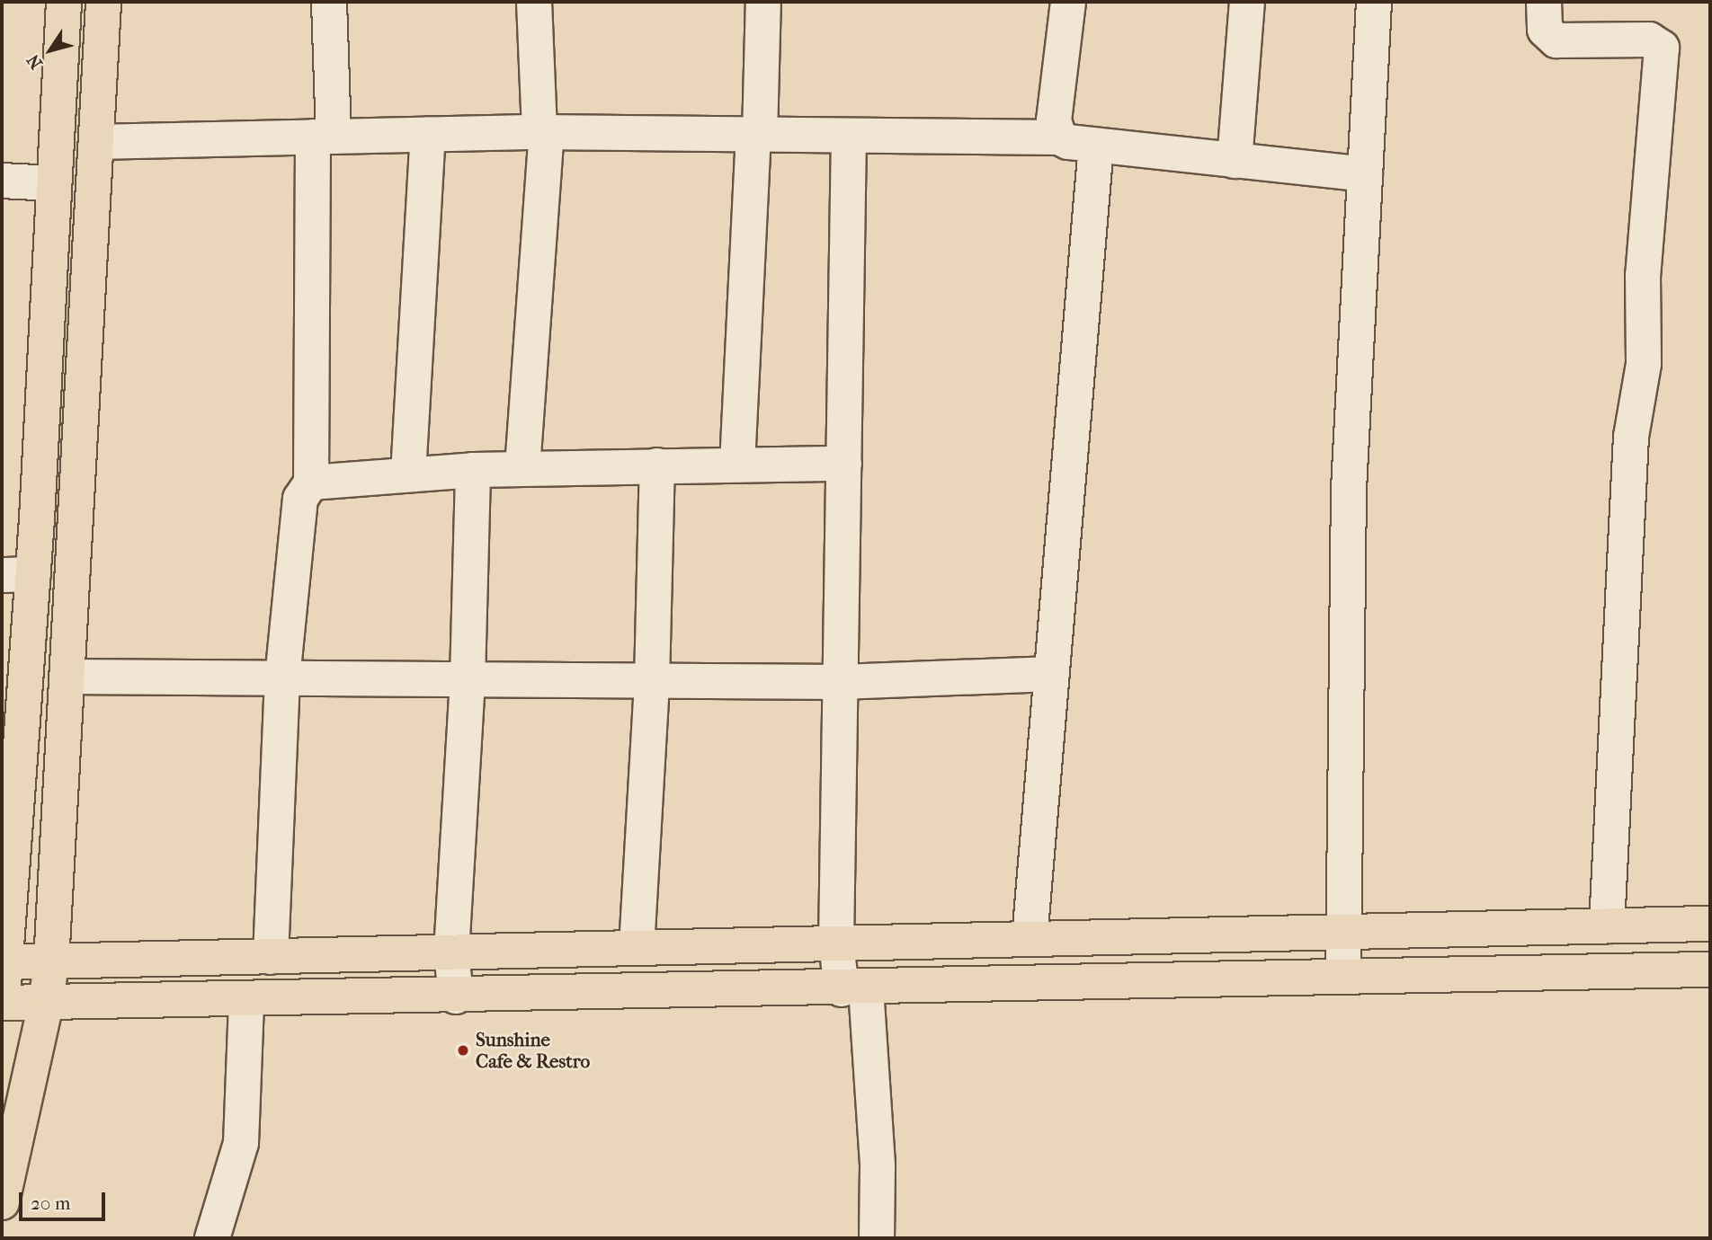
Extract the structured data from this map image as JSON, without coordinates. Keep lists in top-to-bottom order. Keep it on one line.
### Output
{"places":["Sunshine Cafe & Restro"],"scale_bar":"20 m","north":"bottom left"}
